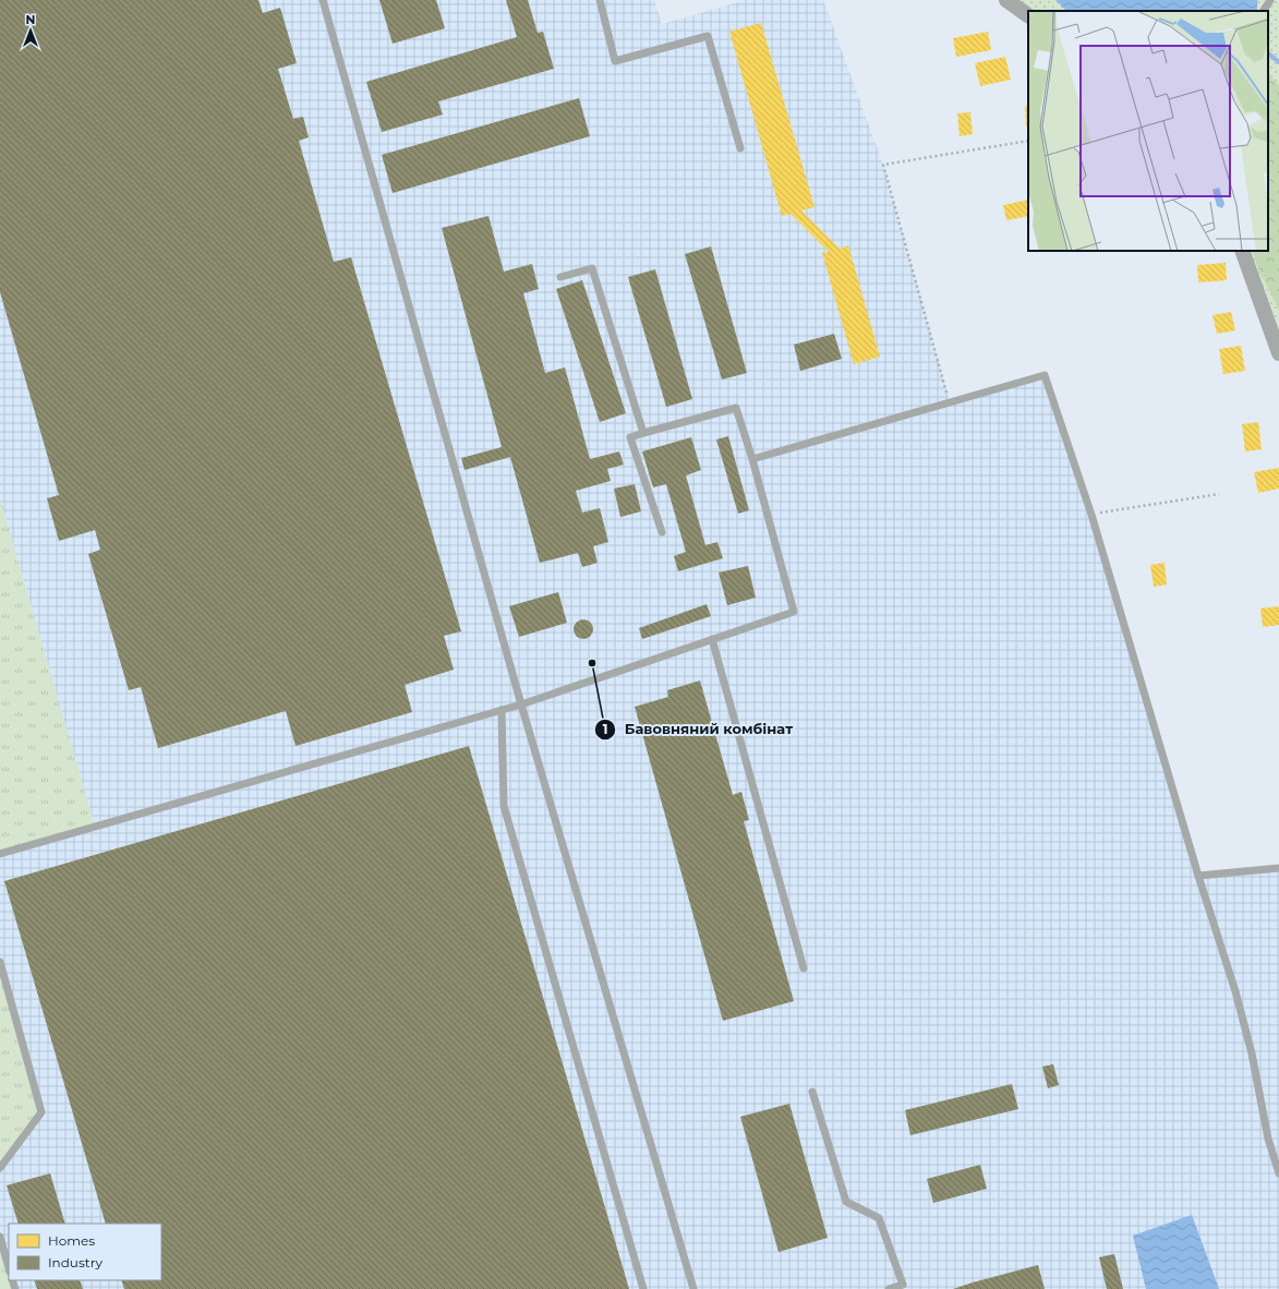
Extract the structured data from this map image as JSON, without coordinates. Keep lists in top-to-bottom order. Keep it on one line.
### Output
{"places":["Бавовняний комбінат"],"legend":["Homes","Industry"],"north":"top"}
